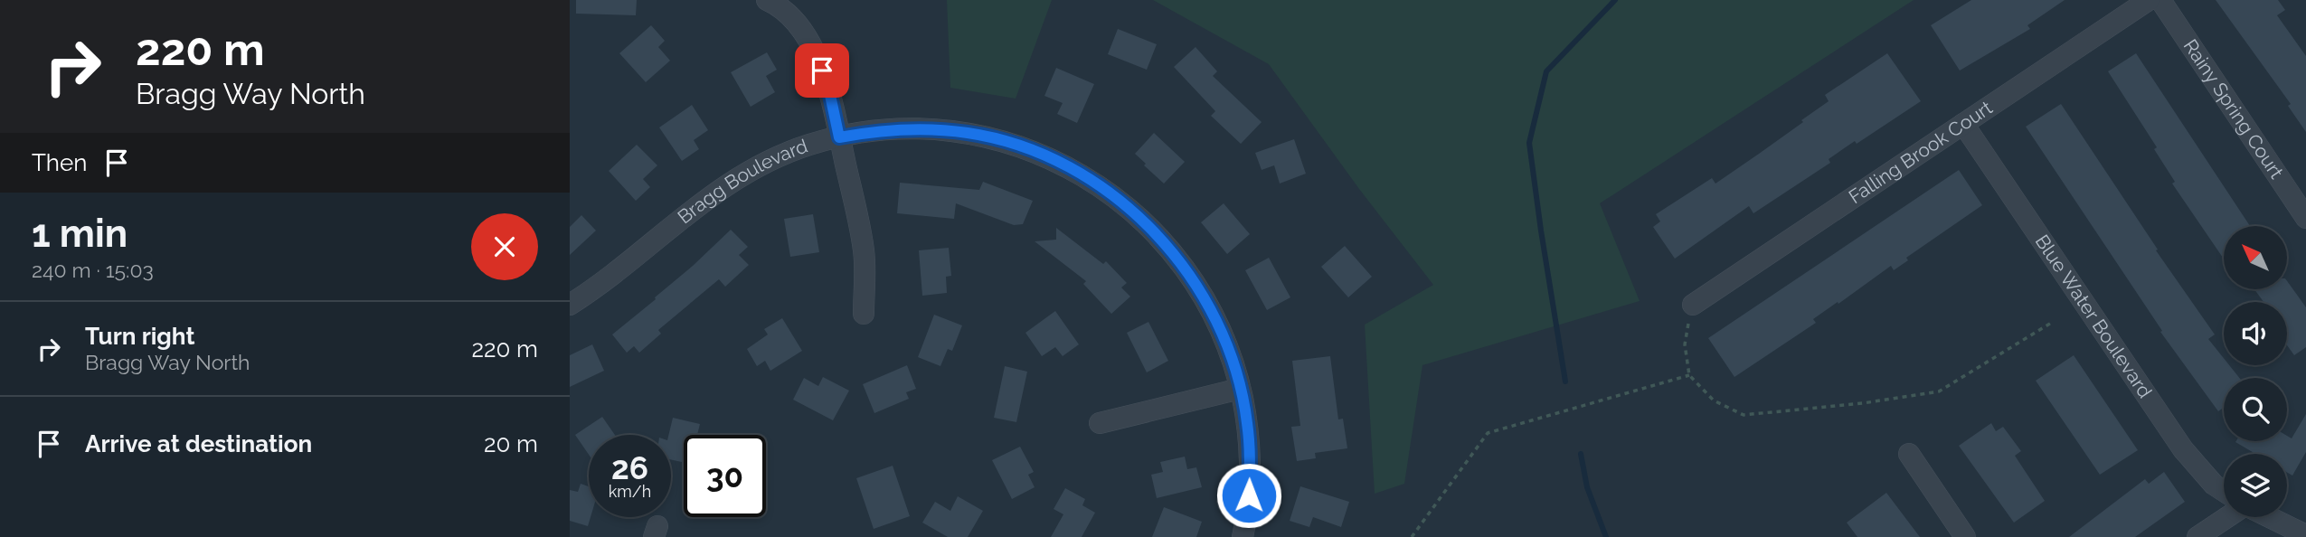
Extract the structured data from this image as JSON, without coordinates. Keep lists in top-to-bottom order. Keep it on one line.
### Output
{"streets":{"street":["Rainy Spring Court","Falling Brook Court","Bragg Boulevard","Blue Water Boulevard"]},"crossings":[["Falling Brook Court","Blue Water Boulevard"]],"north":"top left","page":{"turn":["220 m","Bragg Way North"],"then":"Then","heading":["1 min","240 m · 15:03"],"list":[{"name":"Turn right","note":"Bragg Way North","value":"220 m"},{"name":"Arrive at destination","value":"20 m"}],"speed":"26 km/h","limit":"30"}}
